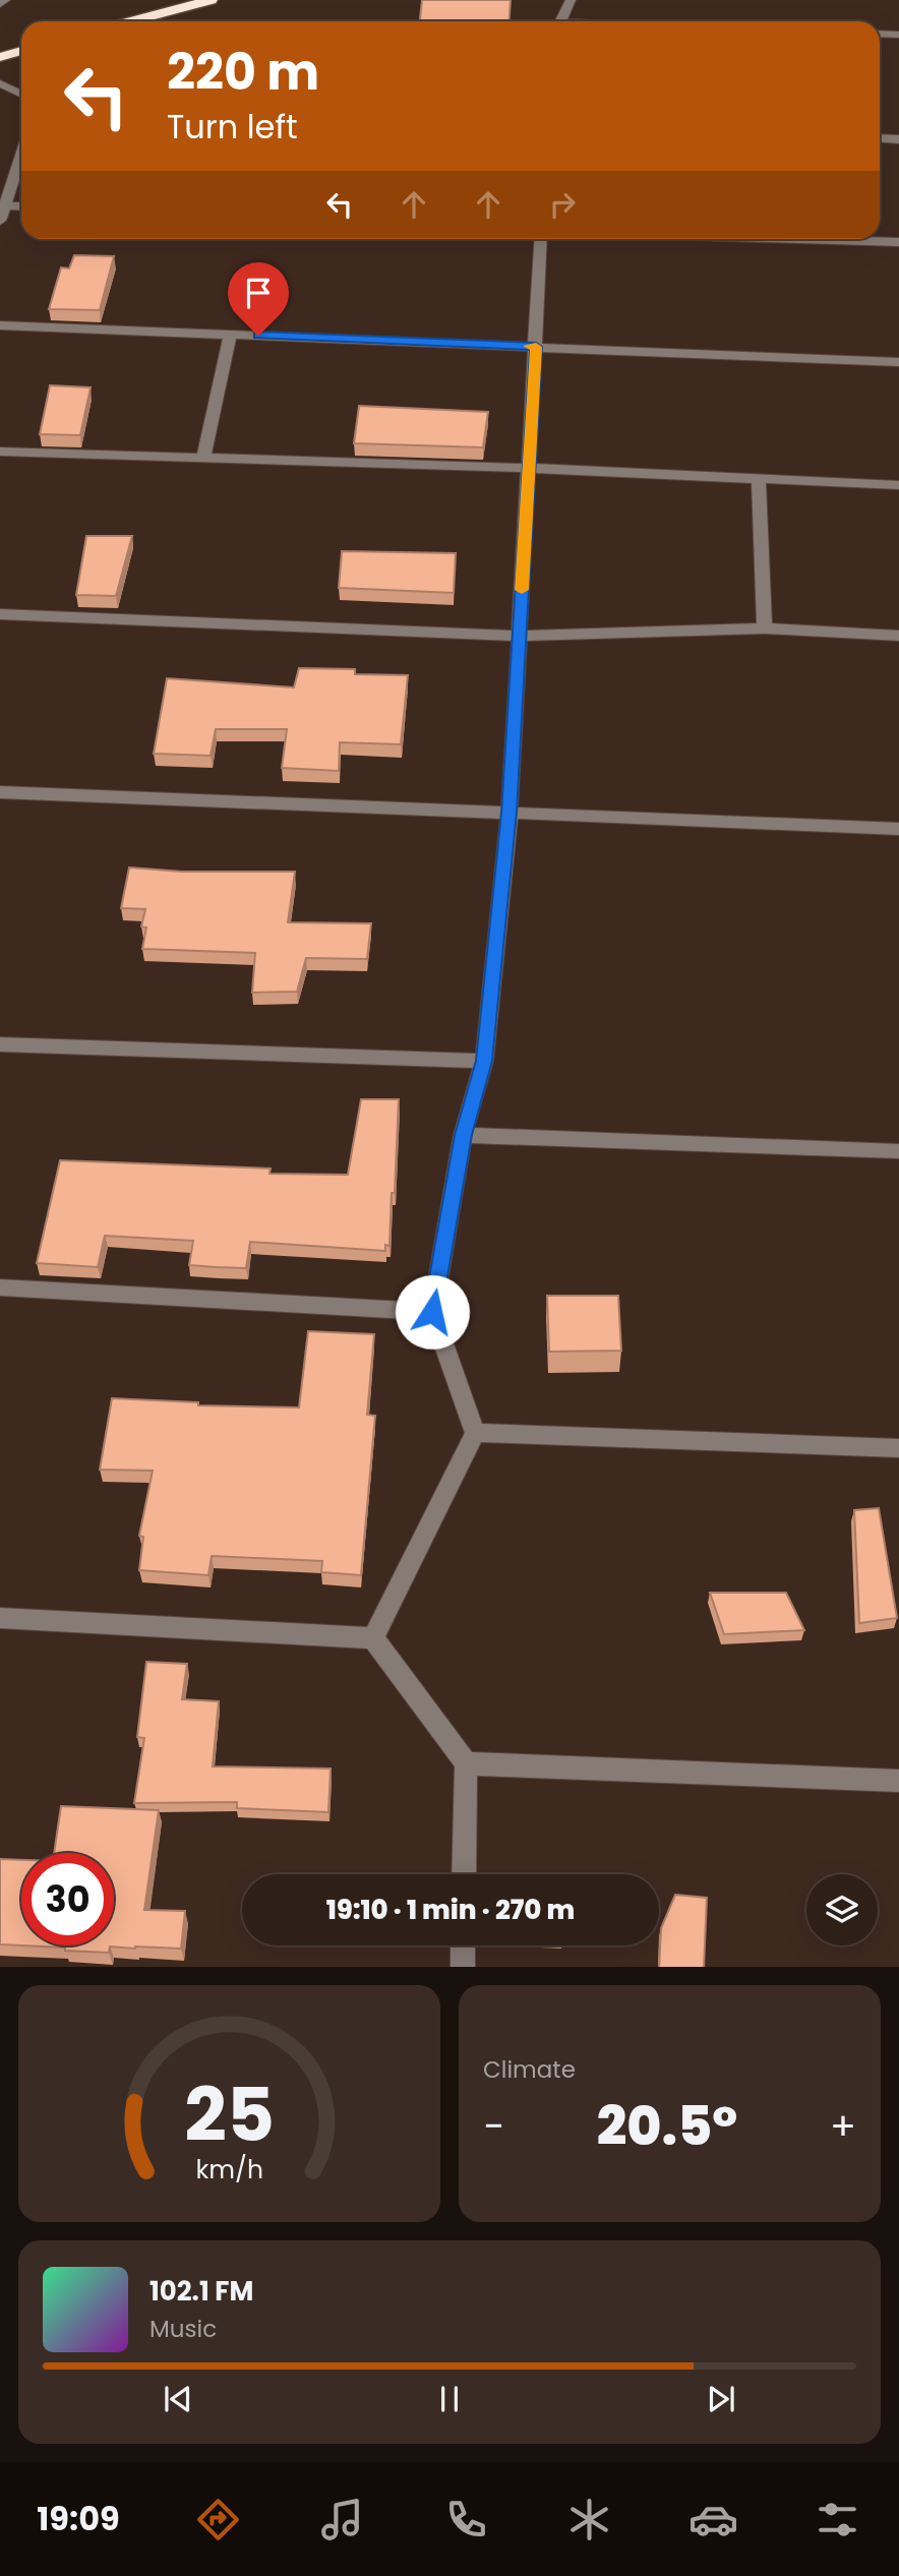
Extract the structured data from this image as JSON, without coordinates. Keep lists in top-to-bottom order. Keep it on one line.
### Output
{"page":{"turn":["220 m","Turn left"],"limit":"30","trip":"19:10 · 1 min · 270 m","tile":"Climate","heat":["−","20.5°","+"],"song":["102.1 FM","Music"],"tabs":"19:09","gauge":["25","km/h"]}}
